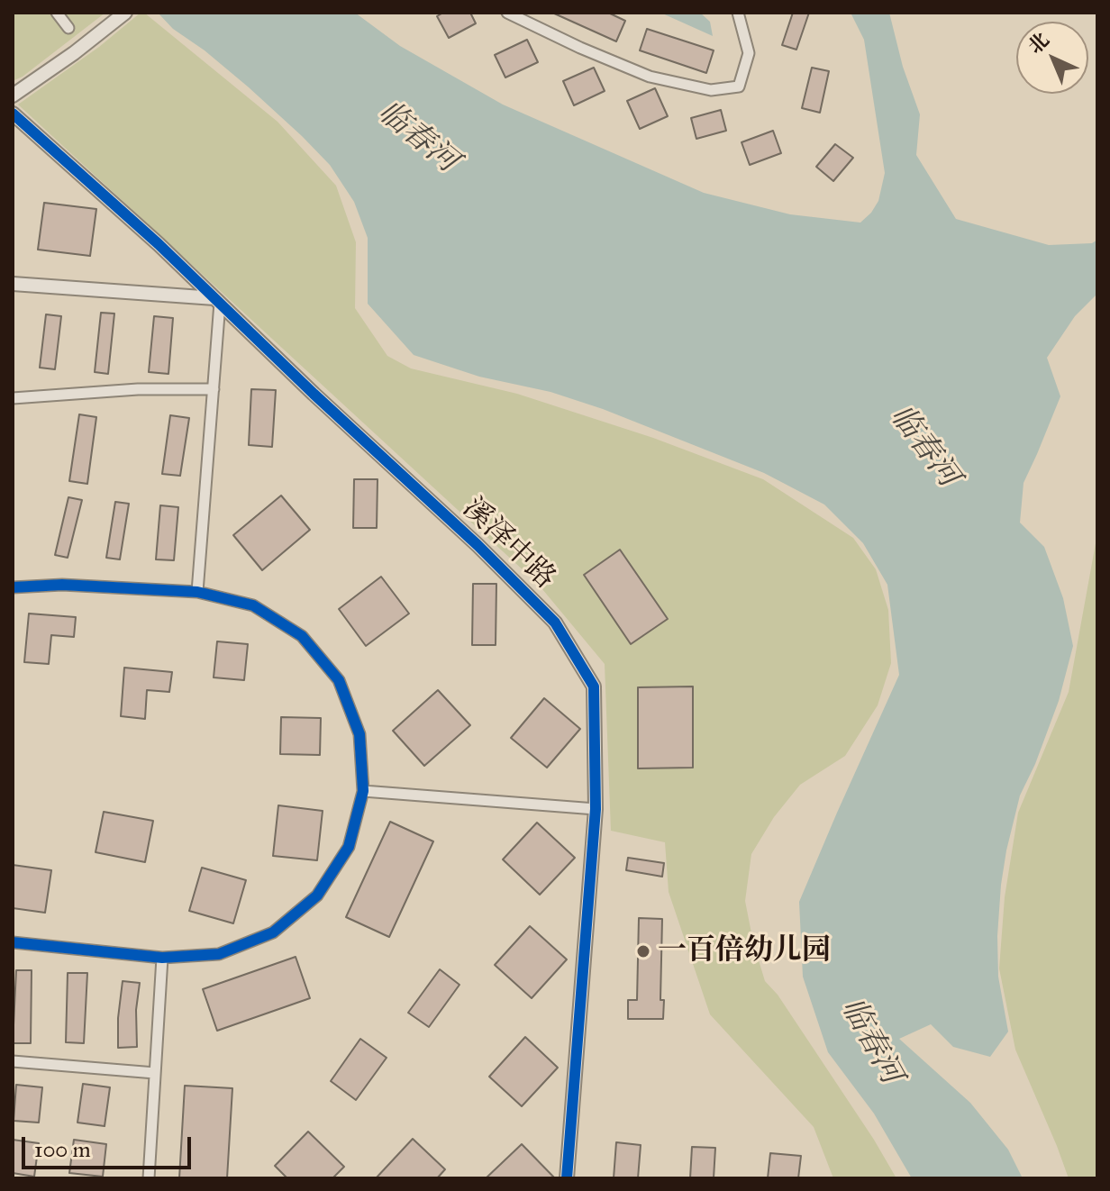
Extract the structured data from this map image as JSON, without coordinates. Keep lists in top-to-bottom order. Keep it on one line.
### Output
{"streets":{"street":["溪泽中路"]},"water":["临春河"],"places":["一百倍幼儿园"],"scale_bar":"100 m","north":"top left"}
